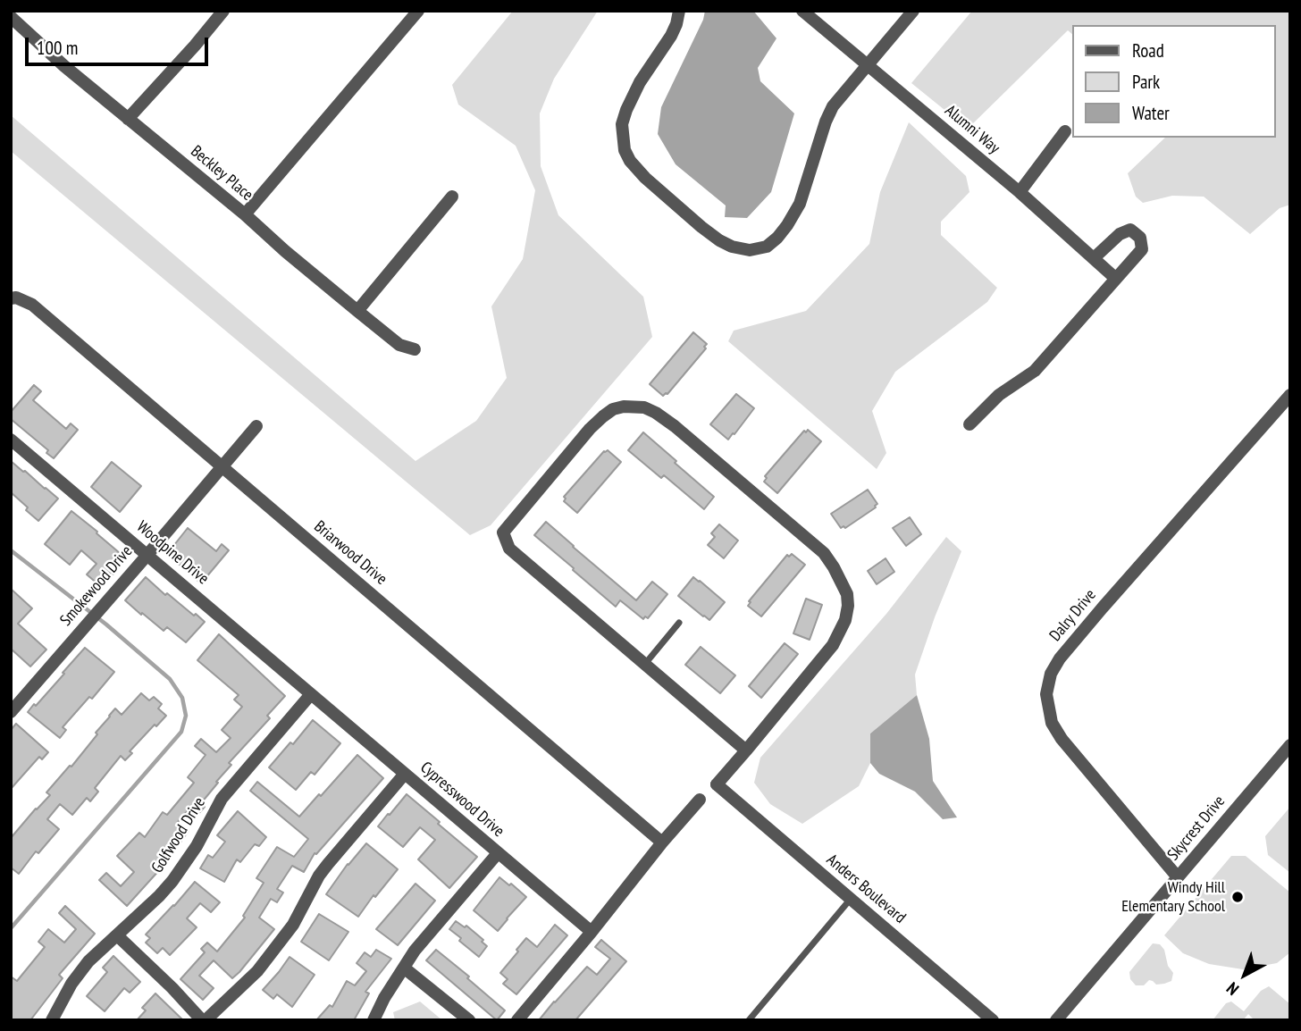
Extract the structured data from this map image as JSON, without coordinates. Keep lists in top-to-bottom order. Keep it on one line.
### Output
{"streets":{"street":["Alumni Way","Beckley Place","Woodpine Drive","Briarwood Drive","Smokewood Drive","Dalry Drive","Cypresswood Drive","Skycrest Drive","Golfwood Drive","Anders Boulevard"]},"crossings":[["Woodpine Drive","Smokewood Drive"],["Woodpine Drive","Cypresswood Drive"],["Woodpine Drive","Golfwood Drive"],["Briarwood Drive","Smokewood Drive"],["Dalry Drive","Skycrest Drive"],["Cypresswood Drive","Golfwood Drive"]],"places":["Windy Hill Elementary School"],"legend":["Road","Park","Water"],"scale_bar":"100 m","north":"bottom left"}
